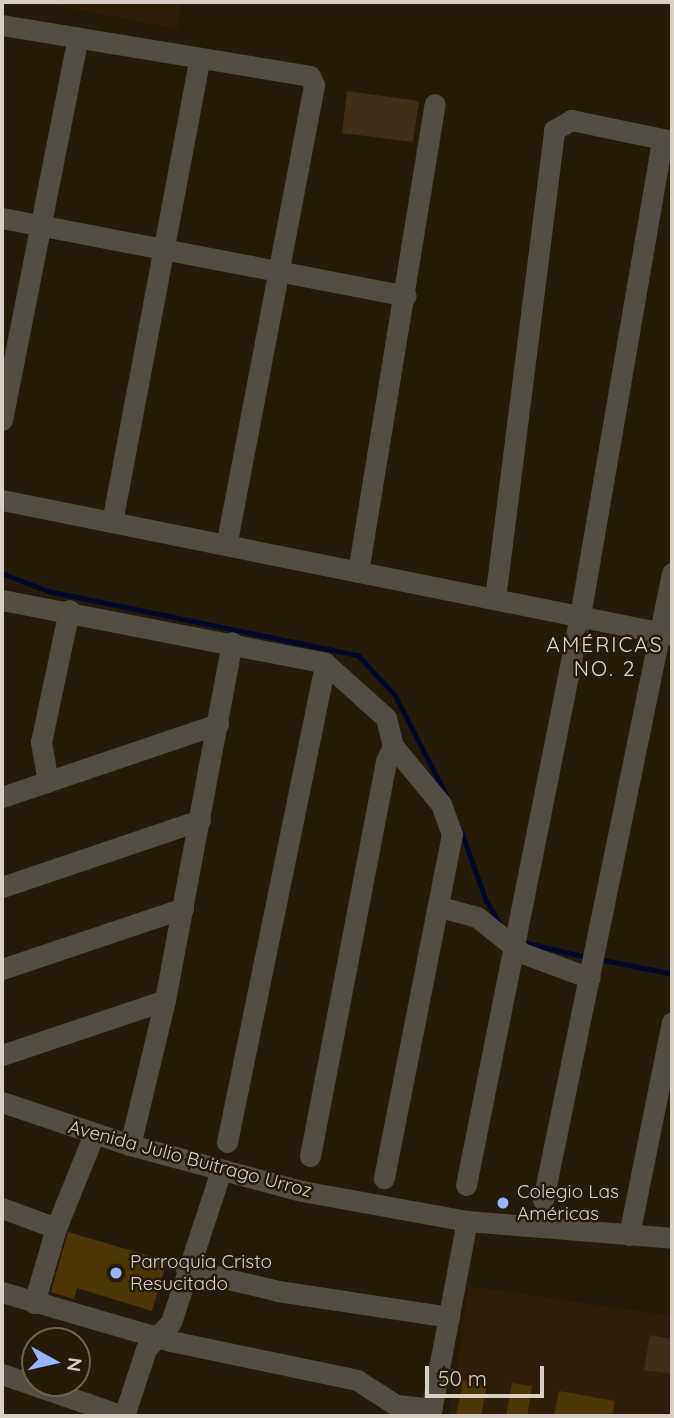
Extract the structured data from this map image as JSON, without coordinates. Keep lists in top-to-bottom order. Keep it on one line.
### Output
{"streets":{"street":["Avenida Julio Buitrago Urroz"]},"districts":["AMÉRICAS NO. 2"],"places":["Colegio Las Américas","Parroquia Cristo Resucitado"],"scale_bar":"50 m","north":"right"}
